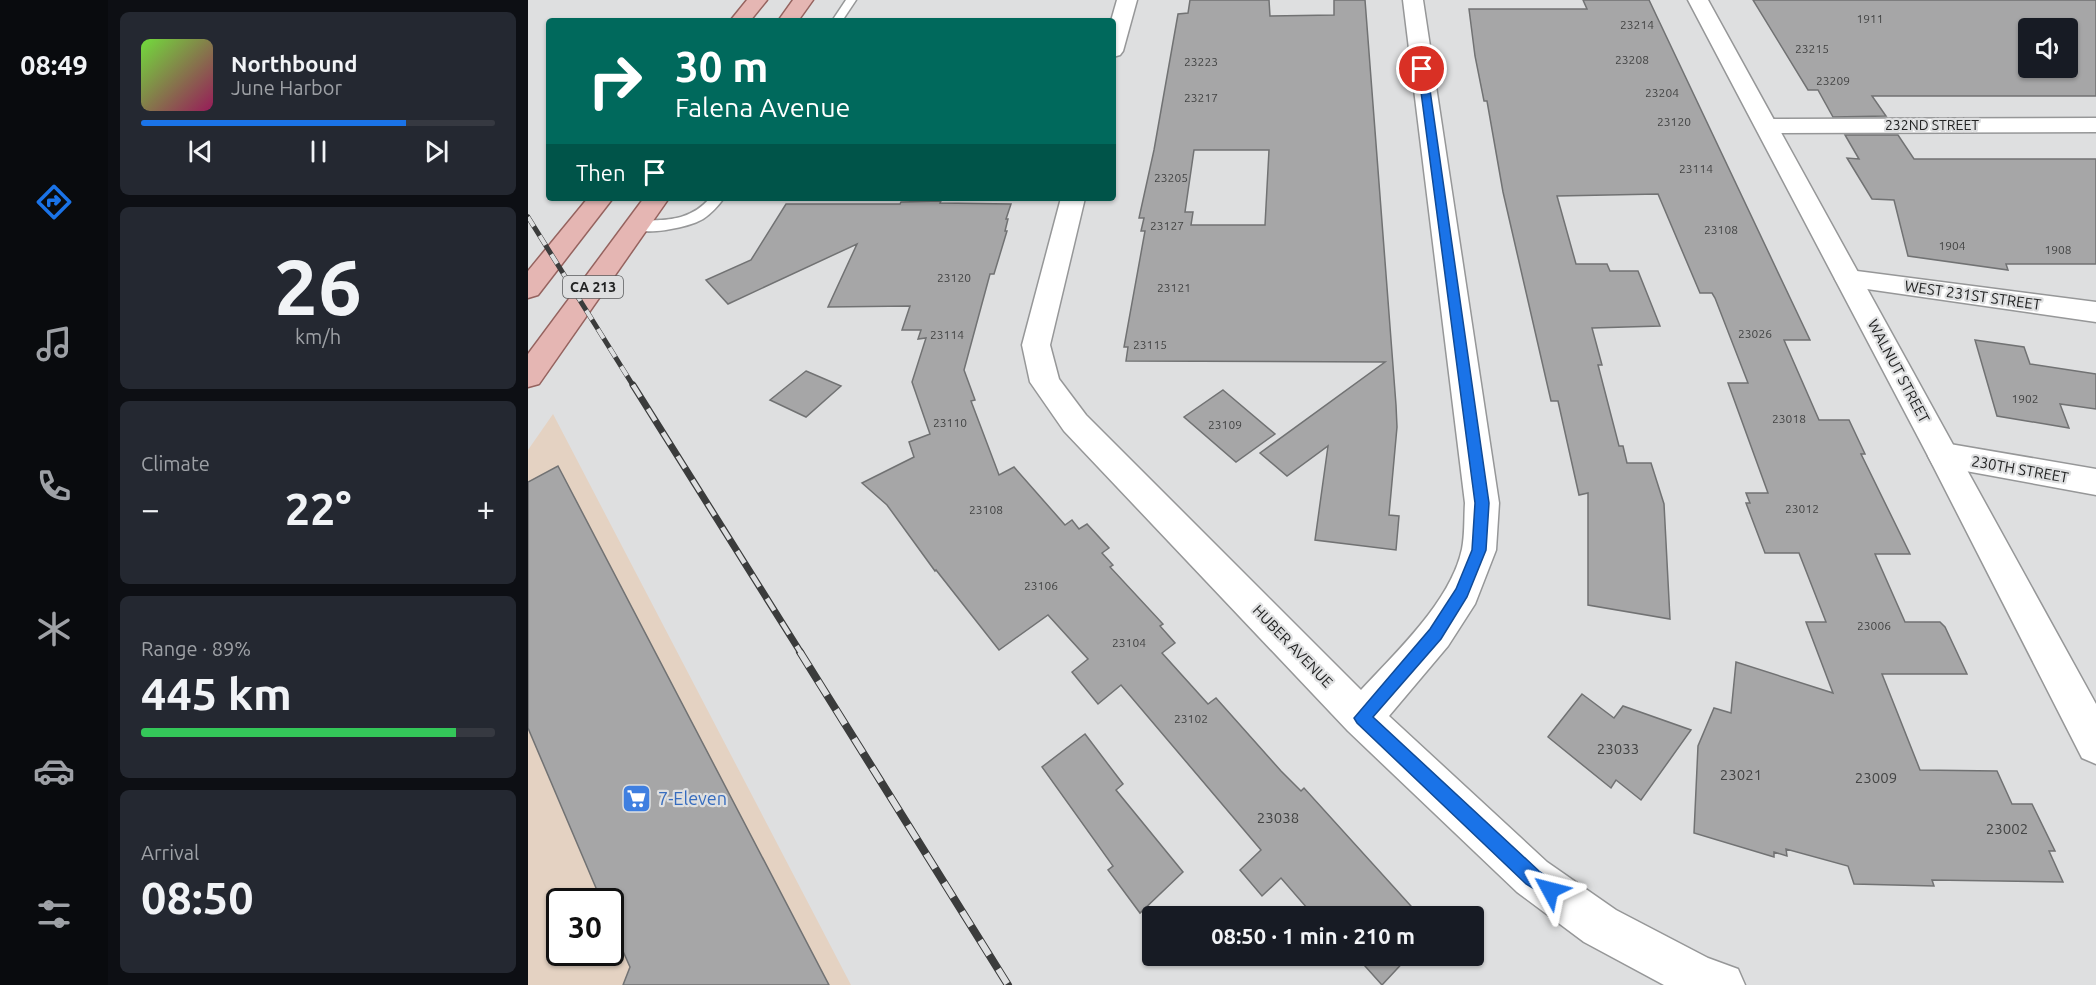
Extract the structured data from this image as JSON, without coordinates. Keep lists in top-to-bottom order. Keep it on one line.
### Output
{"streets":{"main road":["CA 213"],"street":["232ND STREET","WEST 231ST STREET","WALNUT STREET","230TH STREET","HUBER AVENUE"]},"crossings":[["232ND STREET","WALNUT STREET"],["WEST 231ST STREET","WALNUT STREET"],["WALNUT STREET","230TH STREET"]],"places":{"supermarket":["7-Eleven"]},"house_numbers":["1911","23214","23215","23208","23223","23209","23204","23217","23120","23114","23205","23127","23108","1904","1908","23120","23121","23026","23114","23115","1902","23018","23110","23109","23012","23108","23106","23006","23104","23102","23033","23021","23009","23038","23002"],"page":{"tabs":"08:49","turn":["30 m","Falena Avenue"],"song":["Northbound","June Harbor"],"then":"Then","tile":[["26","km/h"],"Climate",["Range · 89%","445 km"],["Arrival","08:50"]],"heat":["−","22°","+"],"limit":"30","trip":"08:50 · 1 min · 210 m"}}
